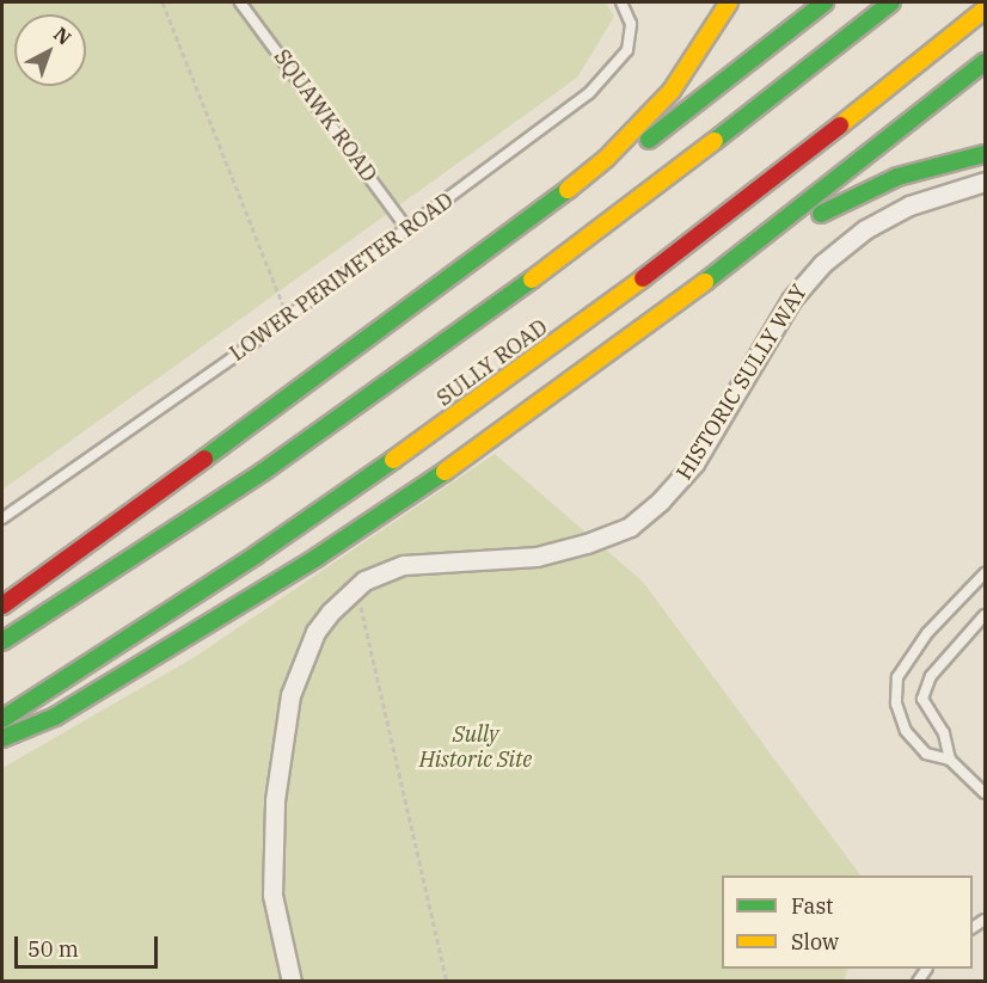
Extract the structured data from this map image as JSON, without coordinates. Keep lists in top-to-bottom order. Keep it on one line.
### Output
{"streets":{"highway":["SULLY ROAD"],"street":["HISTORIC SULLY WAY"],"lane":["SQUAWK ROAD","LOWER PERIMETER ROAD"]},"crossings":[["SQUAWK ROAD","LOWER PERIMETER ROAD"]],"parks":["Sully Historic Site"],"legend":["Fast","Slow"],"scale_bar":"50 m","north":"top right"}
